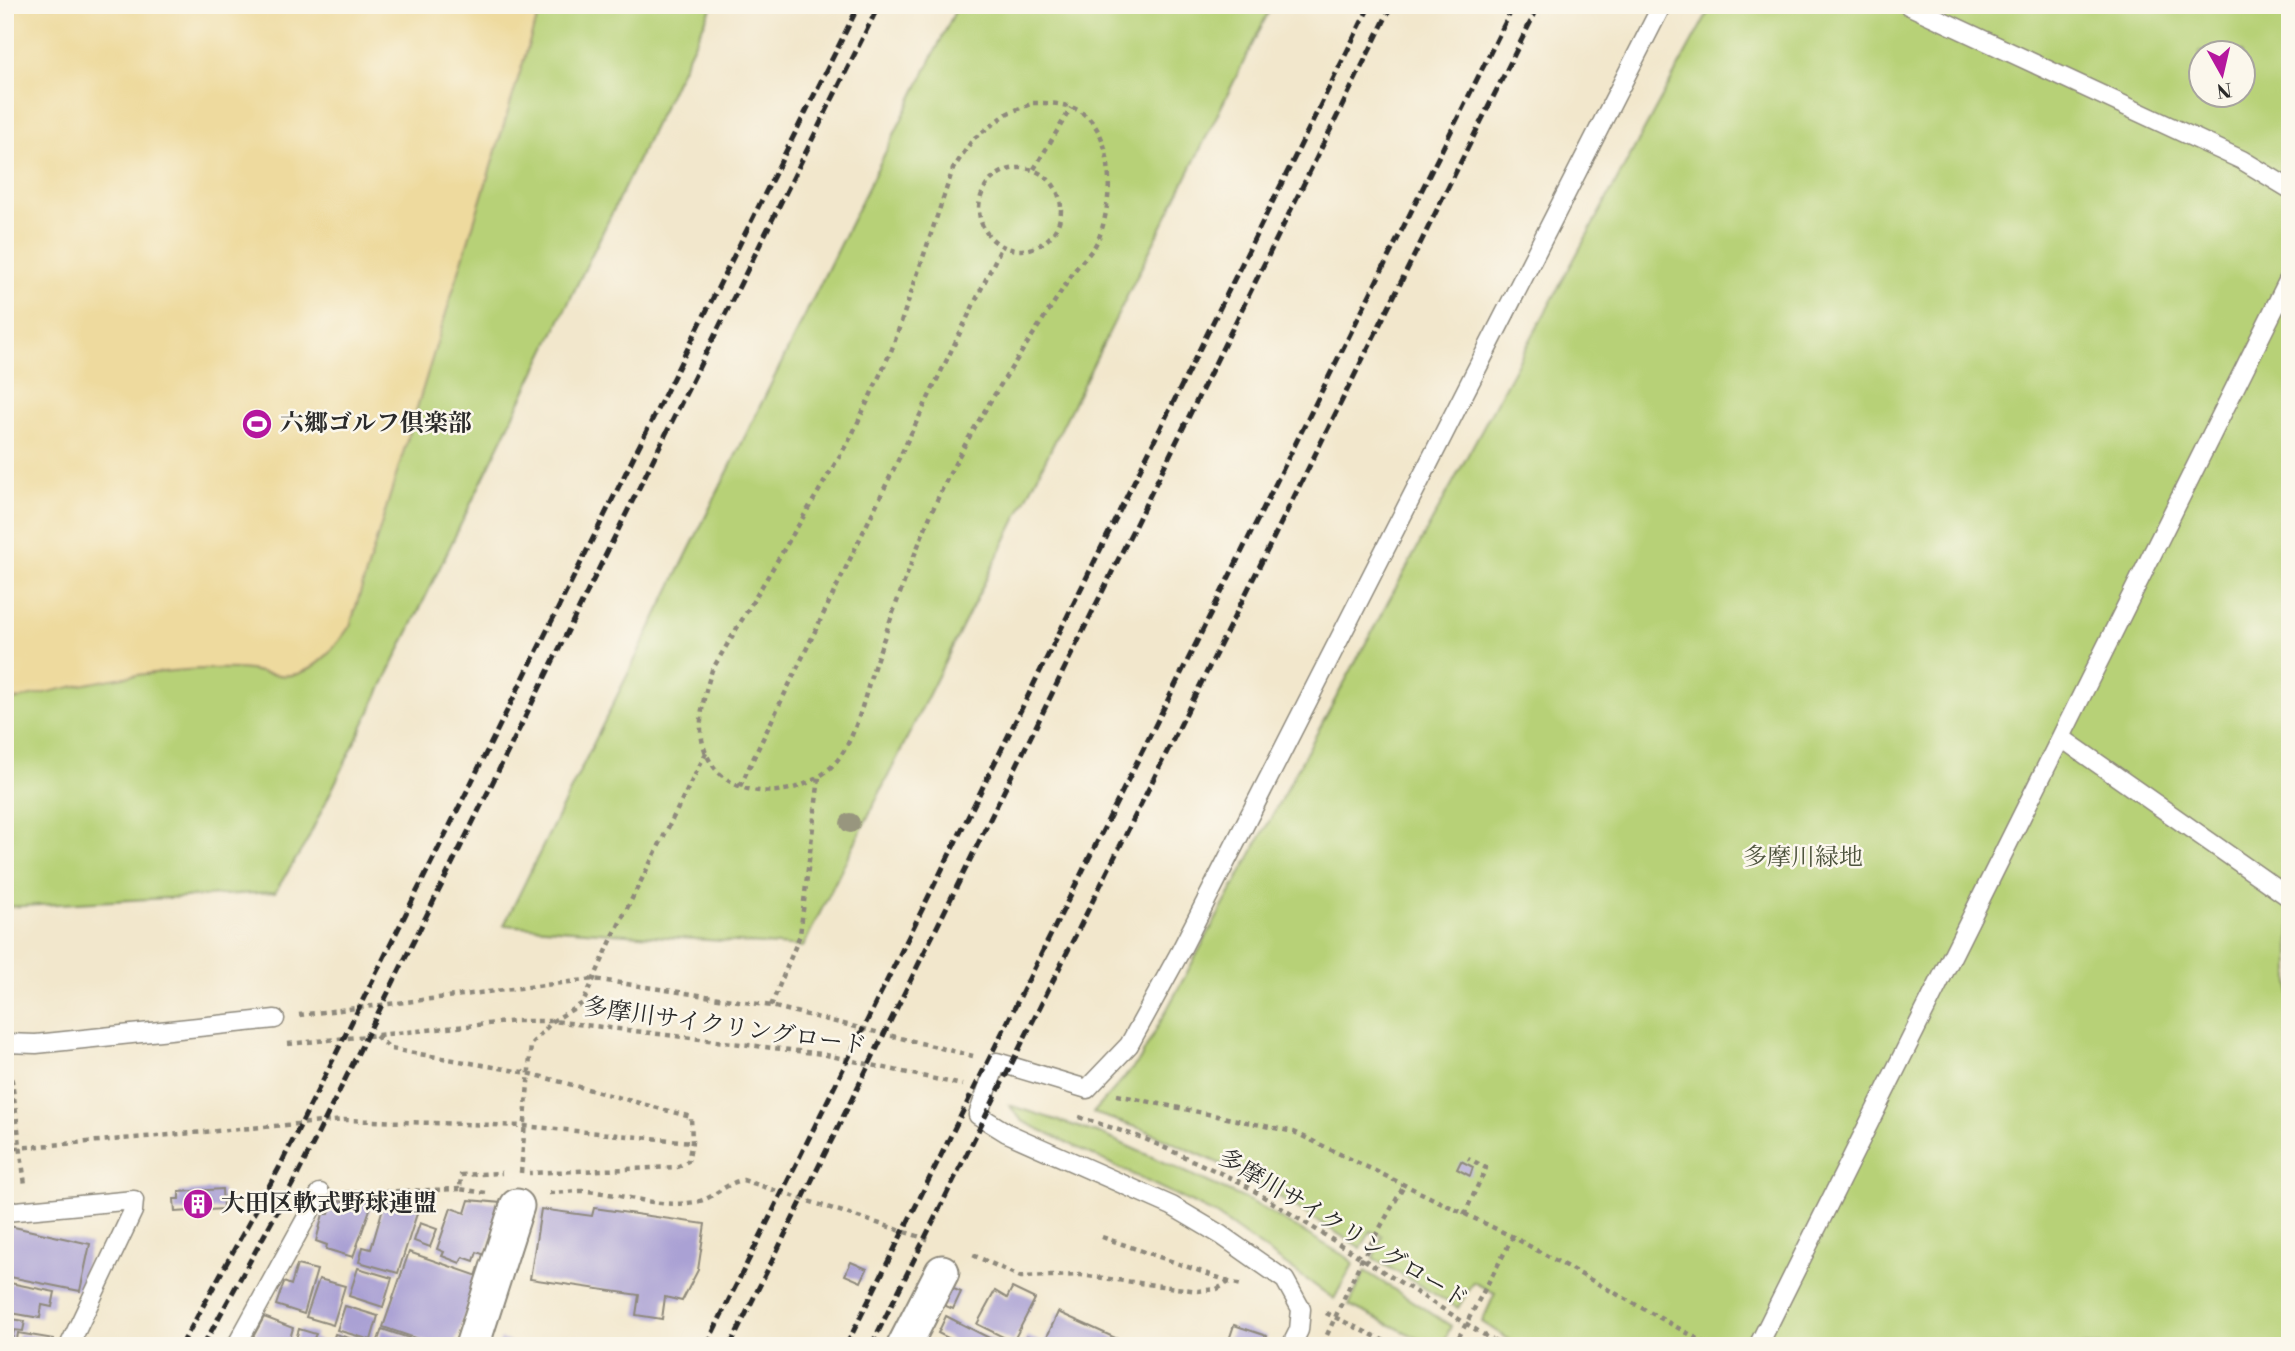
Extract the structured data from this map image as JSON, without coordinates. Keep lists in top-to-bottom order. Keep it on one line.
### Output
{"streets":{"path":["多摩川サイクリングロード"]},"parks":["多摩川緑地"],"places":{"sports":["六郷ゴルフ倶楽部"],"building":["大田区軟式野球連盟"]},"north":"bottom"}
